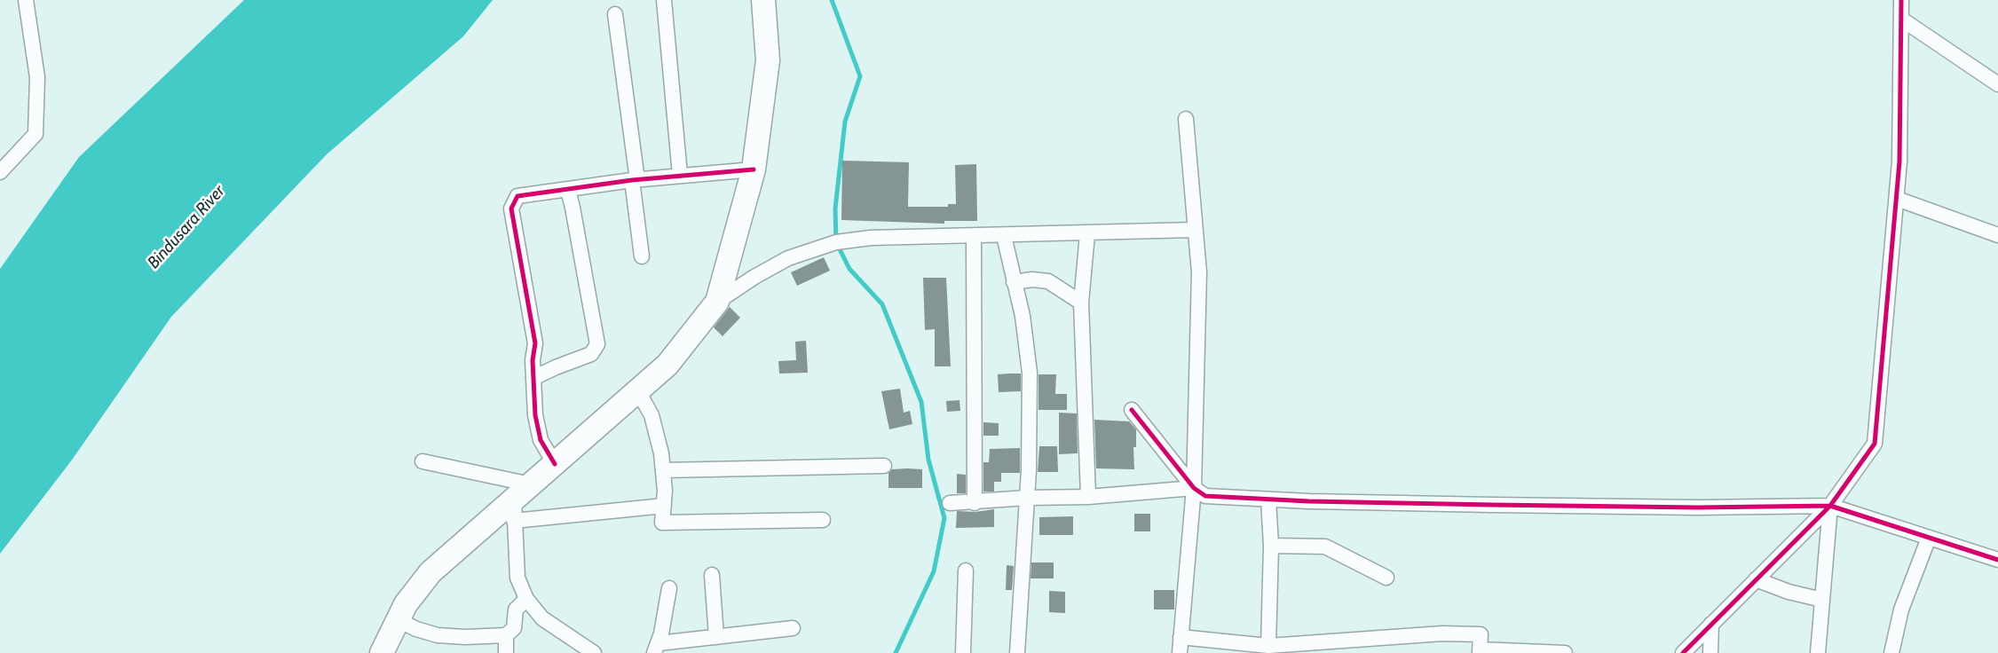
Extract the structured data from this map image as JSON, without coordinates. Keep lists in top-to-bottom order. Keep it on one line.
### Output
{"water":["Bindusara River"]}
